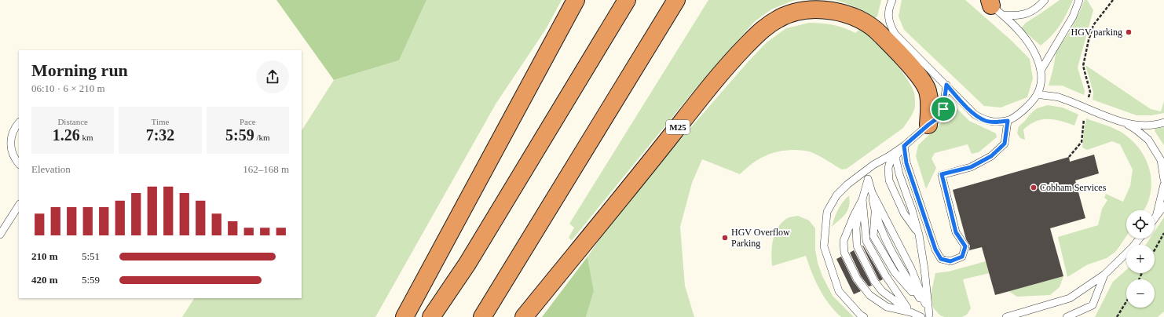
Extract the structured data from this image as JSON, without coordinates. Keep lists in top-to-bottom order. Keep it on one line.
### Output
{"streets":{"highway":["M25"]},"places":["HGV parking","Cobham Services","HGV Overflow Parking"],"page":{"heading":["Morning run","06:10 · 6 × 210 m"],"stats":[["Distance","1.26 km"],["Time","7:32"],["Pace","5:59 /km"]],"chart":["Elevation","162–168 m"],"map_buttons":["+","−"],"list":[{"name":"210 m","note":"5:51"},{"name":"420 m","note":"5:59"}]}}
